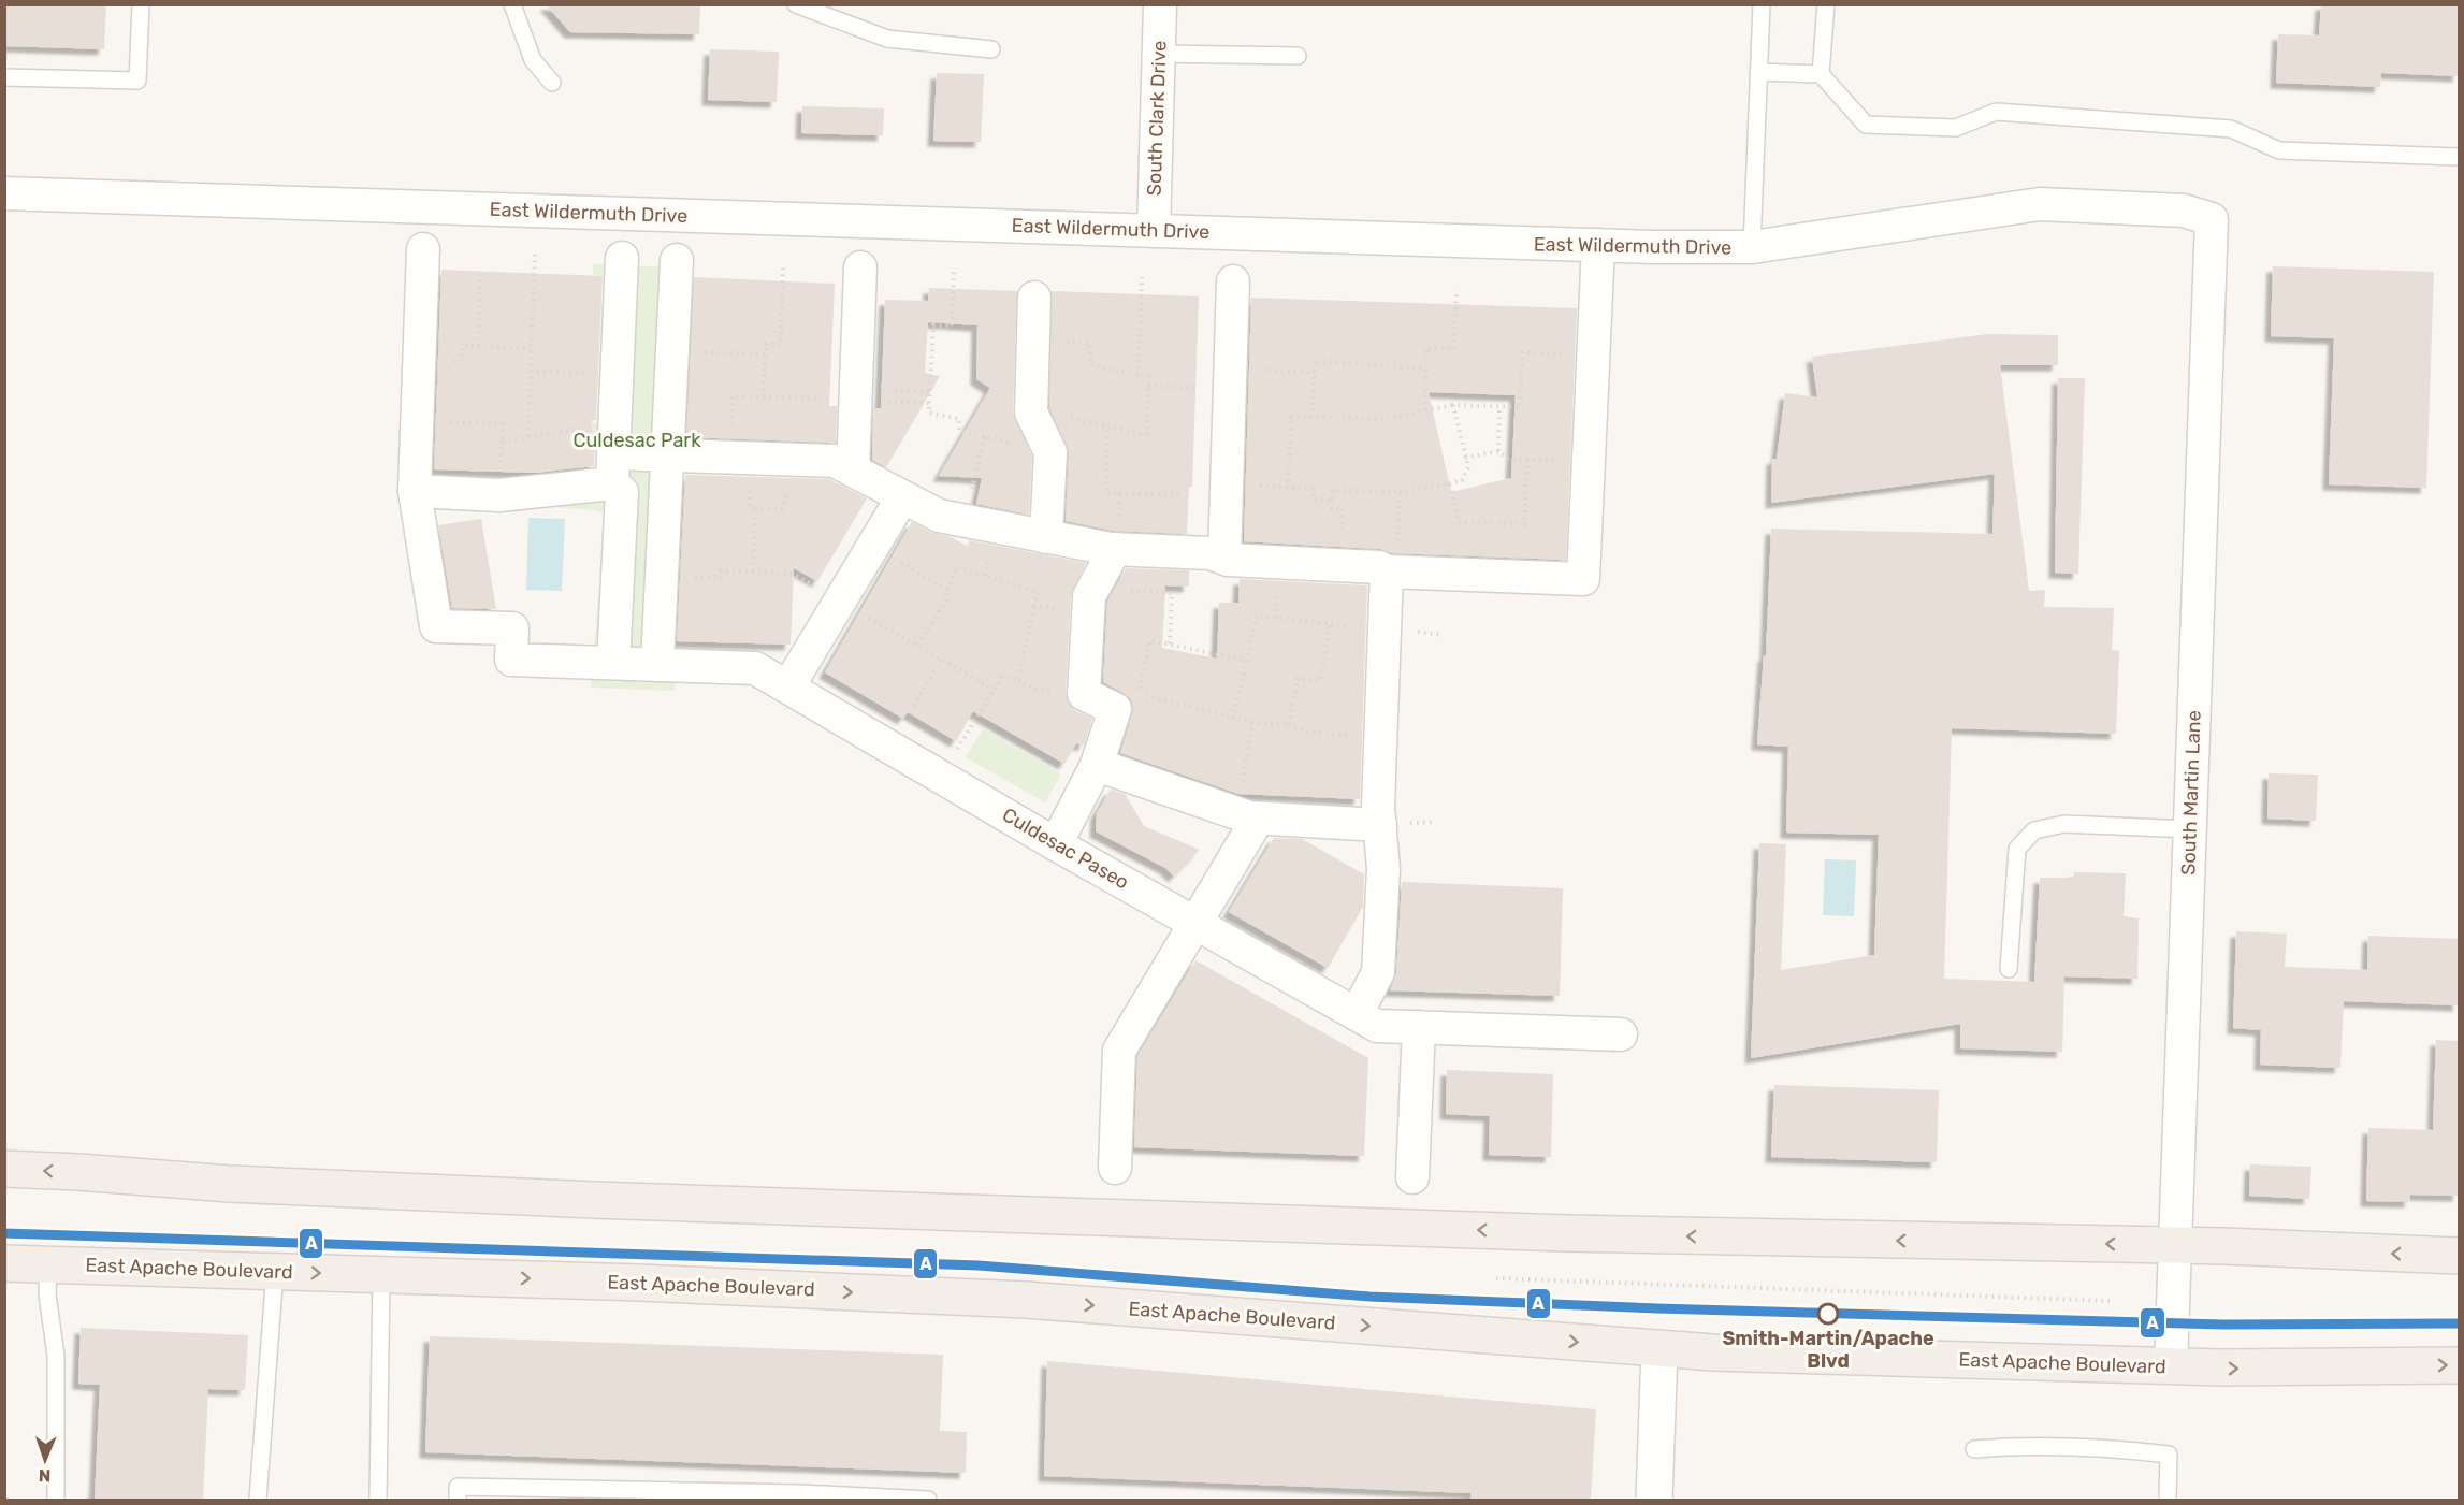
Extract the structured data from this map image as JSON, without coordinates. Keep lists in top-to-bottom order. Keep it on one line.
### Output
{"streets":{"main road":["East Apache Boulevard"],"street":["South Clark Drive","East Wildermuth Drive","South Martin Lane","Culdesac Paseo"]},"crossings":[["South Clark Drive","East Wildermuth Drive"],["East Wildermuth Drive","South Martin Lane"],["South Martin Lane","East Apache Boulevard"]],"parks":["Culdesac Park"],"places":["Smith-Martin/Apache Blvd"],"lines":["transit line A"],"north":"bottom"}
